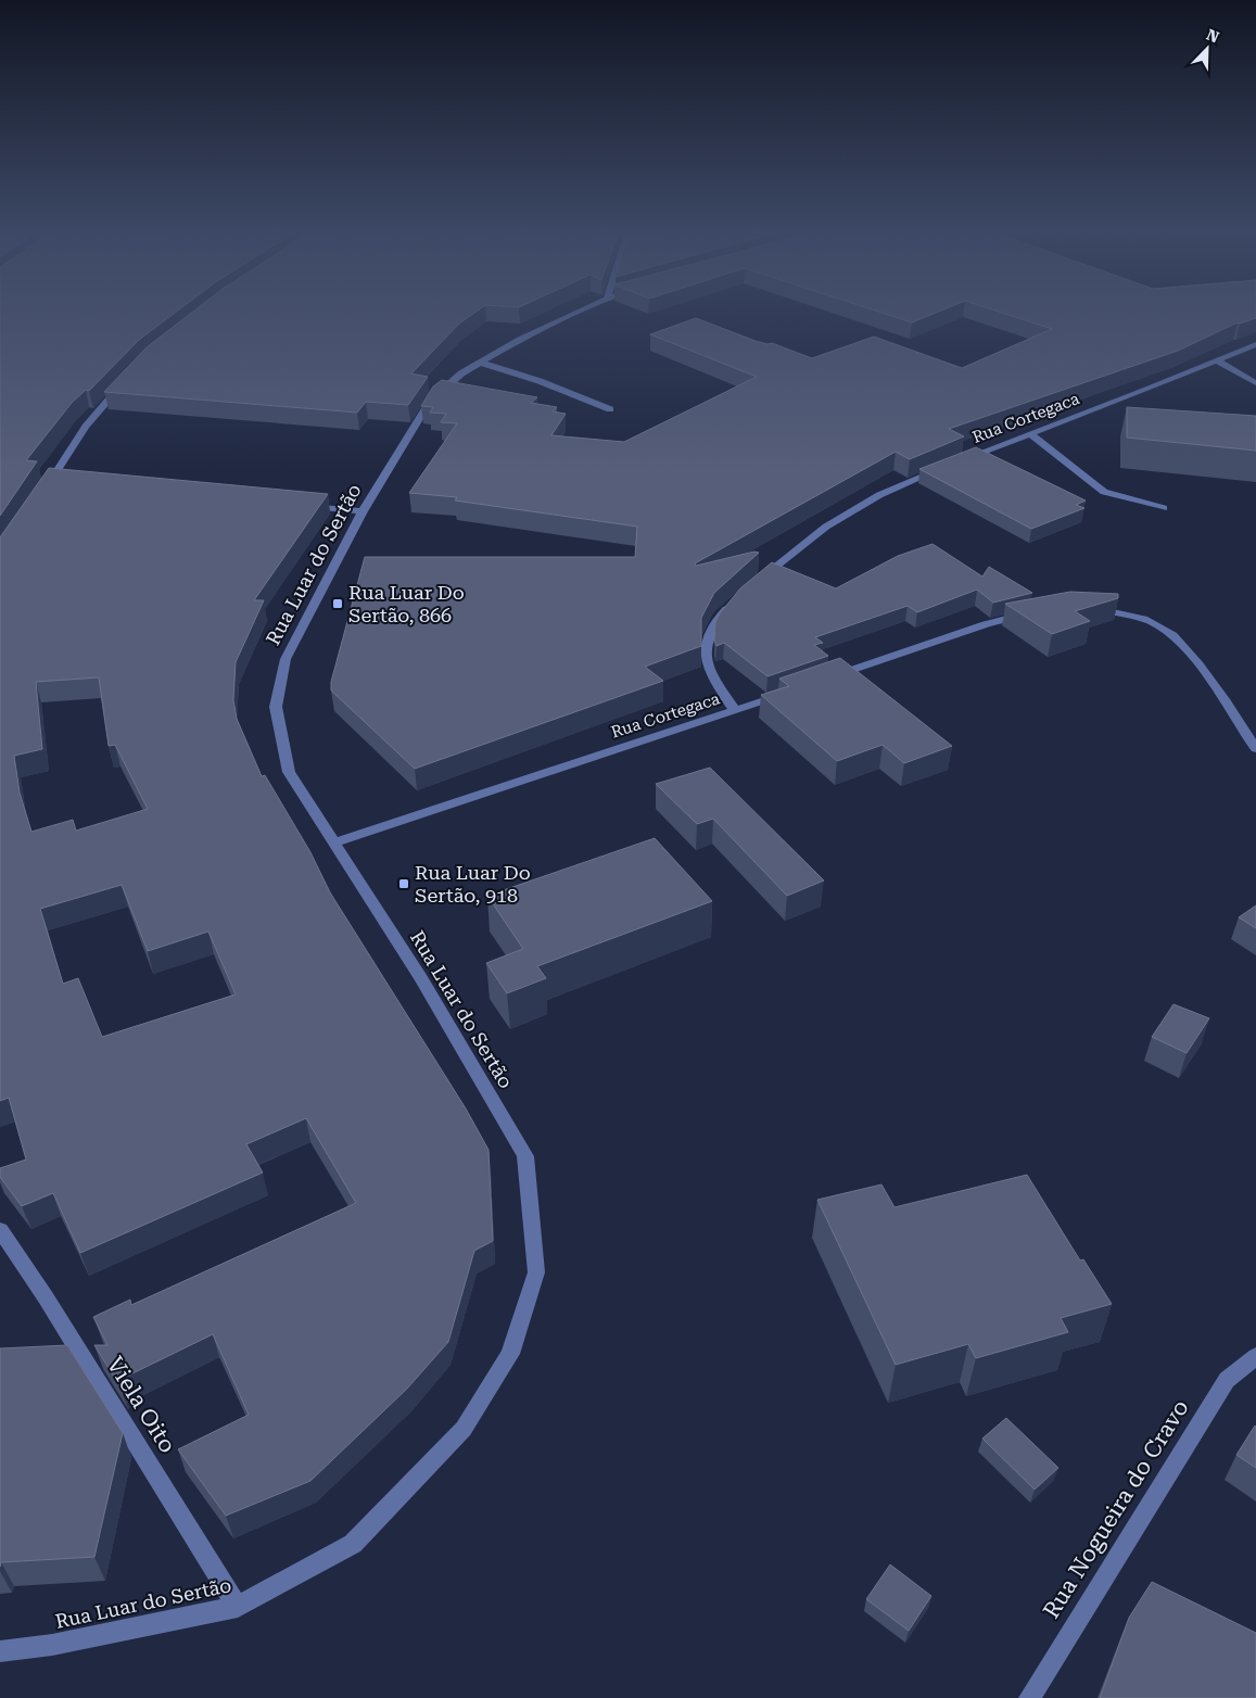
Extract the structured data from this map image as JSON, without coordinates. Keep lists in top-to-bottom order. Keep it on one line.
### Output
{"streets":{"street":["Rua Cortegaca","Rua Luar do Sertão","Viela Oito","Rua Nogueira do Cravo"]},"crossings":[["Rua Cortegaca","Rua Luar do Sertão"],["Rua Luar do Sertão","Viela Oito"]],"places":{"transit":["Rua Luar Do Sertão, 866","Rua Luar Do Sertão, 918"]},"north":"top right"}
